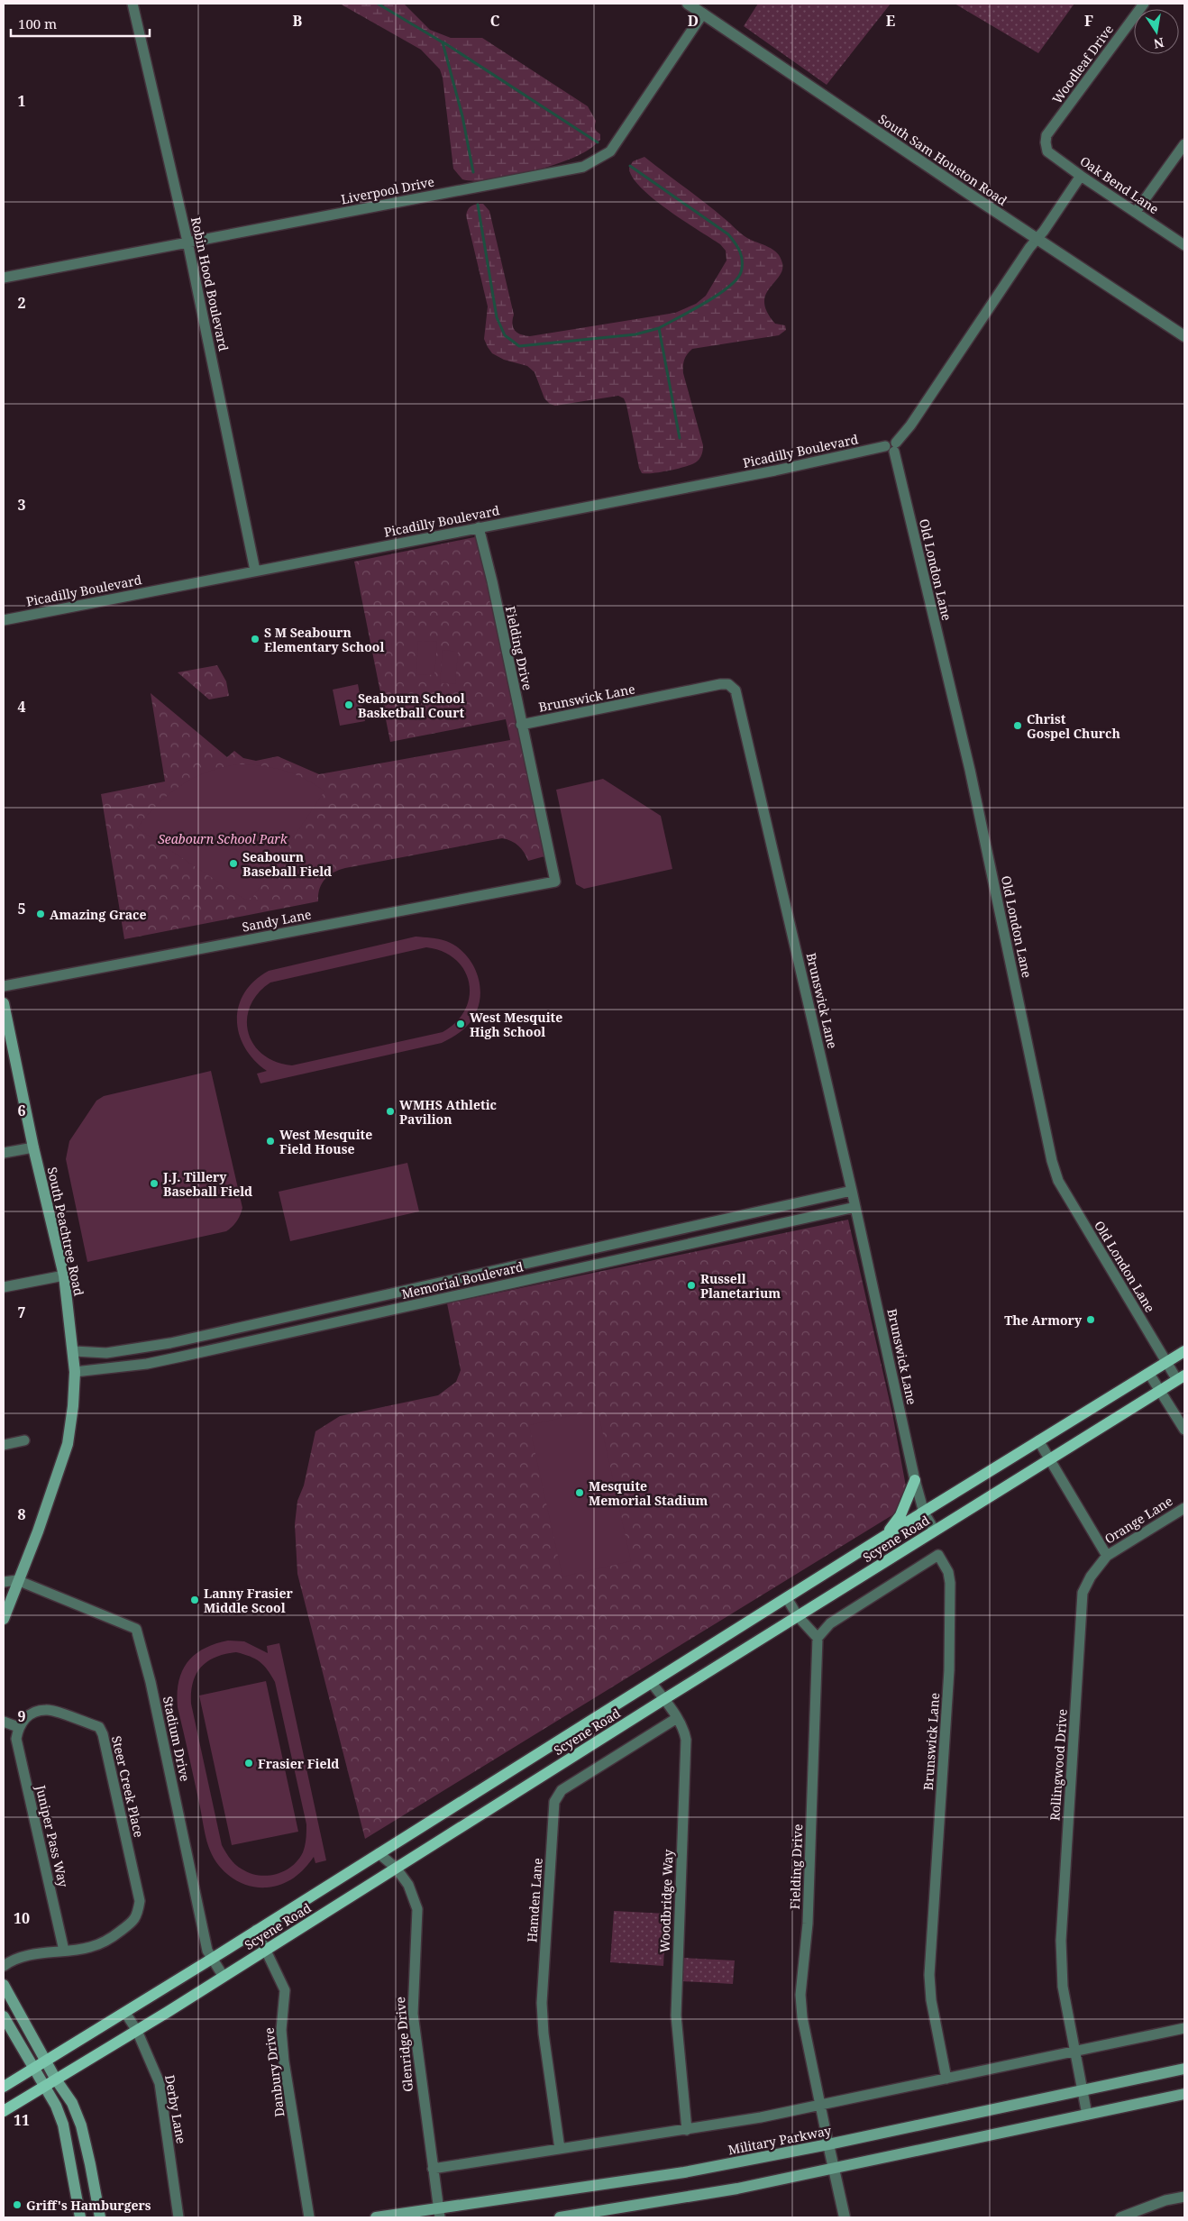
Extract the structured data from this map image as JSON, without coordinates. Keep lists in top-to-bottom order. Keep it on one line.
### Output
{"streets":{"main road":["South Peachtree Road","Scyene Road","Military Parkway"],"street":["Woodleaf Drive","South Sam Houston Road","Oak Bend Lane","Liverpool Drive","Robin Hood Boulevard","Picadilly Boulevard","Old London Lane","Fielding Drive","Brunswick Lane","Sandy Lane","Memorial Boulevard","Orange Lane","Stadium Drive","Rollingwood Drive","Steer Creek Place","Juniper Pass Way","Hamden Lane","Woodbridge Way","Glenridge Drive","Danbury Drive","Derby Lane"]},"crossings":[["Woodleaf Drive","Oak Bend Lane"],["South Sam Houston Road","Liverpool Drive"],["Liverpool Drive","Robin Hood Boulevard"],["Robin Hood Boulevard","Picadilly Boulevard"],["Picadilly Boulevard","Old London Lane"],["Picadilly Boulevard","Fielding Drive"],["Old London Lane","Scyene Road"],["Fielding Drive","Brunswick Lane"],["Fielding Drive","Sandy Lane"],["Fielding Drive","Military Parkway"],["Brunswick Lane","Memorial Boulevard"],["Brunswick Lane","Scyene Road"],["Brunswick Lane","Military Parkway"],["South Peachtree Road","Memorial Boulevard"],["South Peachtree Road","Stadium Drive"],["Orange Lane","Rollingwood Drive"],["Scyene Road","Stadium Drive"],["Scyene Road","Woodbridge Way"],["Scyene Road","Glenridge Drive"],["Scyene Road","Danbury Drive"],["Scyene Road","Derby Lane"],["Rollingwood Drive","Military Parkway"],["Steer Creek Place","Juniper Pass Way"],["Hamden Lane","Woodbridge Way"],["Hamden Lane","Military Parkway"],["Woodbridge Way","Military Parkway"],["Glenridge Drive","Military Parkway"]],"parks":["Seabourn School Park"],"places":["S M Seabourn Elementary School","Seabourn School Basketball Court","Christ Gospel Church","Seabourn Baseball Field","Amazing Grace","West Mesquite High School","WMHS Athletic Pavilion","West Mesquite Field House","J.J. Tillery Baseball Field","Russell Planetarium","The Armory","Mesquite Memorial Stadium","Lanny Frasier Middle Scool","Frasier Field","Griff's Hamburgers"],"scale_bar":"100 m","north":"bottom","grid":{"columns":["B","C","D","E","F"],"rows":["1","2","3","4","5","6","7","8","9","10","11"]}}
